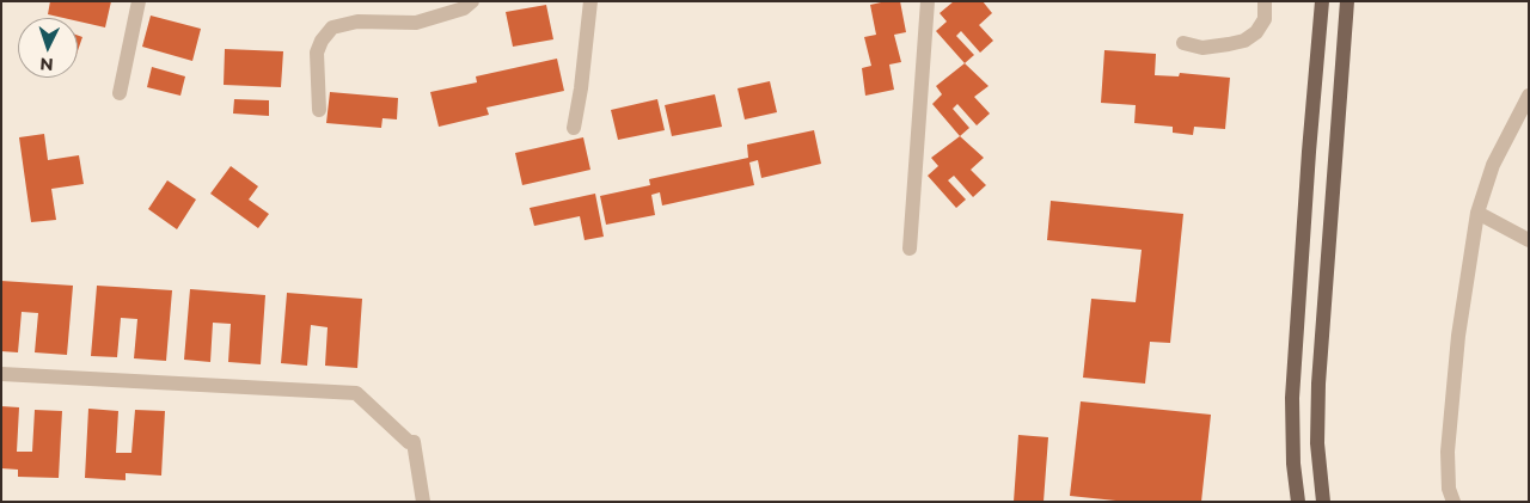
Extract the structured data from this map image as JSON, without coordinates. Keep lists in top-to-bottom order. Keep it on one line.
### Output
{"north":"bottom"}
